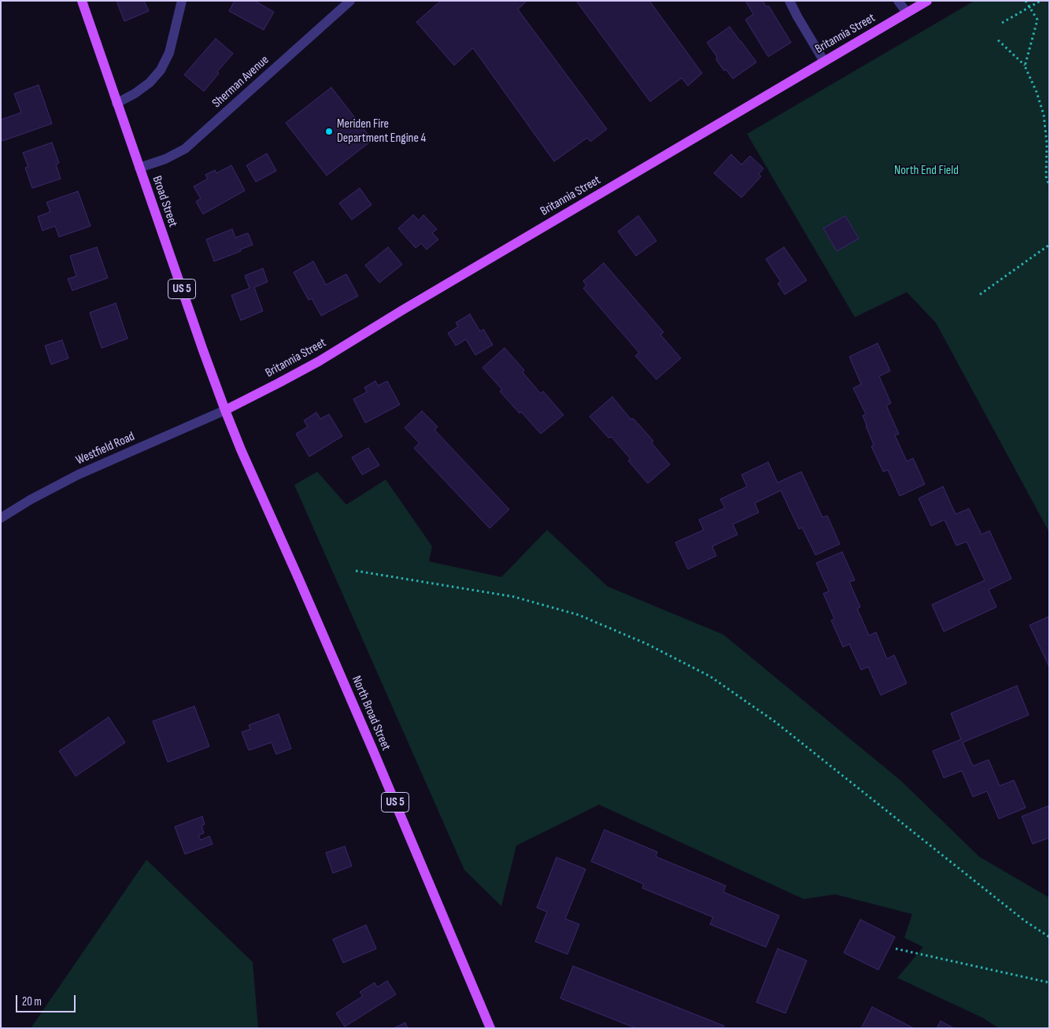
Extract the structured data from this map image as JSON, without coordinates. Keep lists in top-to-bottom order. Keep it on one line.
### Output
{"streets":{"main road":["Britannia Street","Broad Street","US 5","North Broad Street"],"street":["Sherman Avenue","Westfield Road"]},"crossings":[["Britannia Street","Broad Street"],["Britannia Street","Westfield Road"],["Britannia Street","North Broad Street"],["Sherman Avenue","Broad Street"],["Broad Street","Westfield Road"],["Broad Street","North Broad Street"],["Westfield Road","North Broad Street"]],"parks":["North End Field"],"places":["Meriden Fire Department Engine 4"],"scale_bar":"20 m"}
